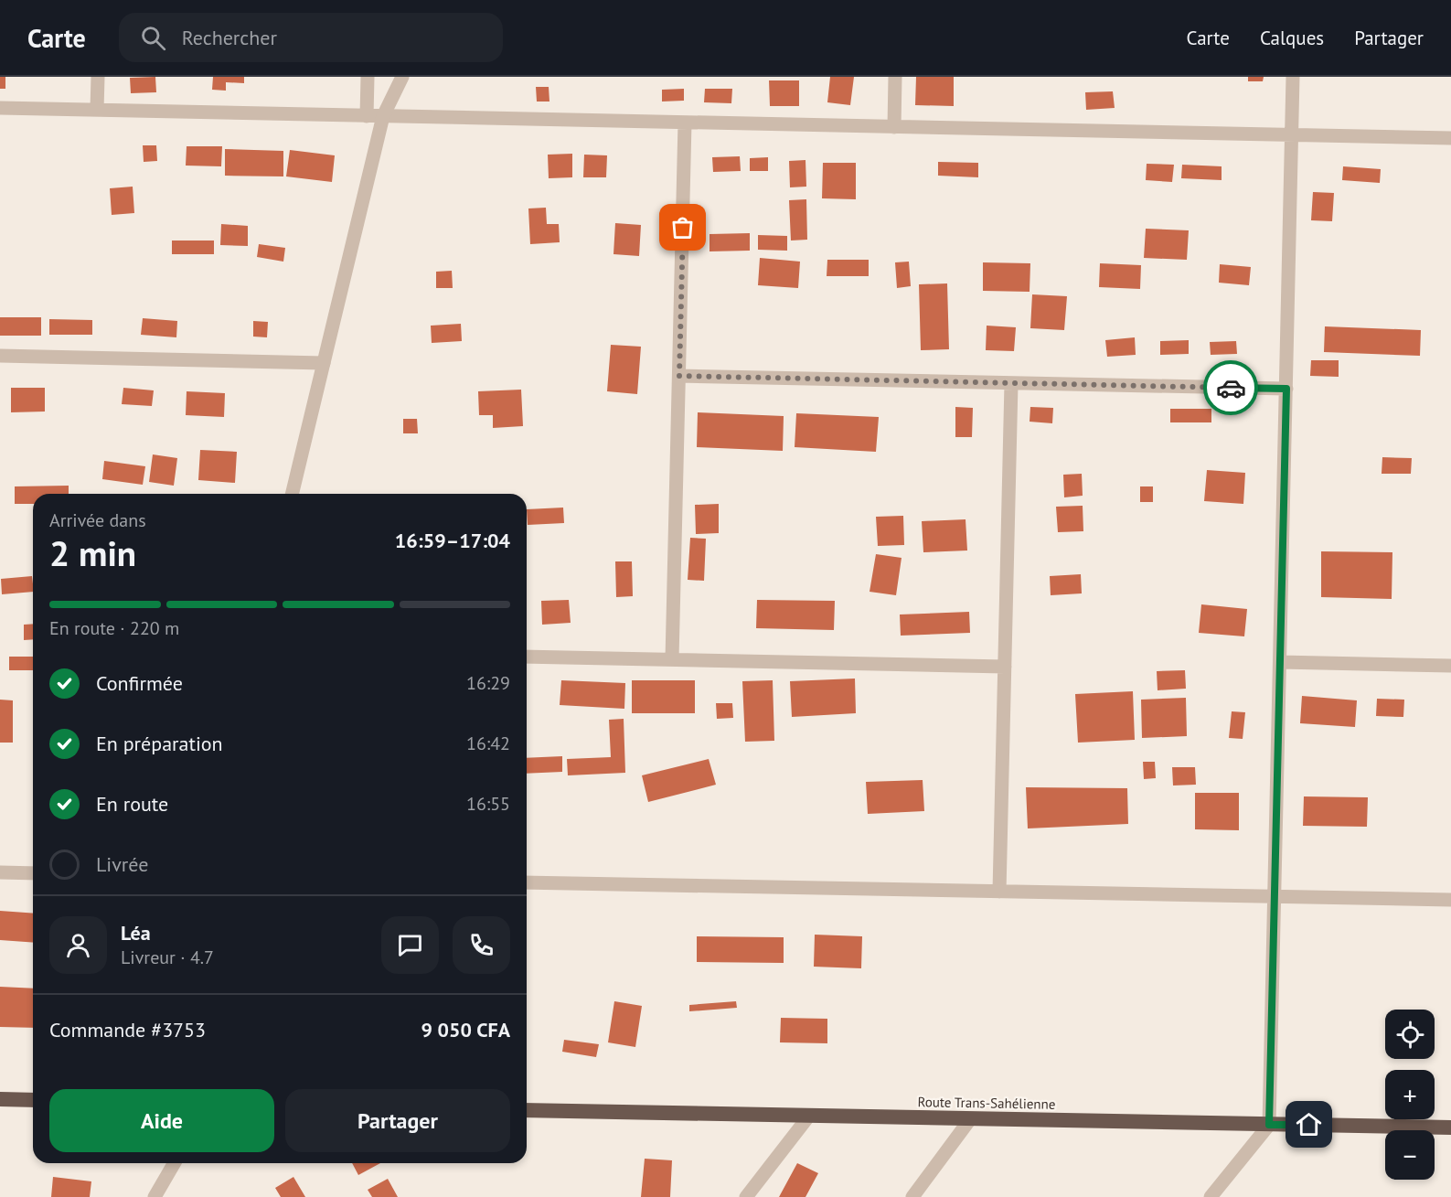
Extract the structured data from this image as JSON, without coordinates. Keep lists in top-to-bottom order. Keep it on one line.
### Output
{"streets":{"highway":["Route Trans-Sahélienne"]},"page":{"header":"Carte","search":"Rechercher","nav":["Carte","Calques","Partager"],"heading":["2 min","Arrivée dans","16:59–17:04"],"panel":["Léa","Livreur · 4.7","Commande #3753","9 050 CFA"],"bar":"En route · 220 m","list":[["Confirmée","16:29"],["En préparation","16:42"],["En route","16:55"],"Livrée"],"map_buttons":["+","−"],"buttons":["Aide","Partager"]}}
